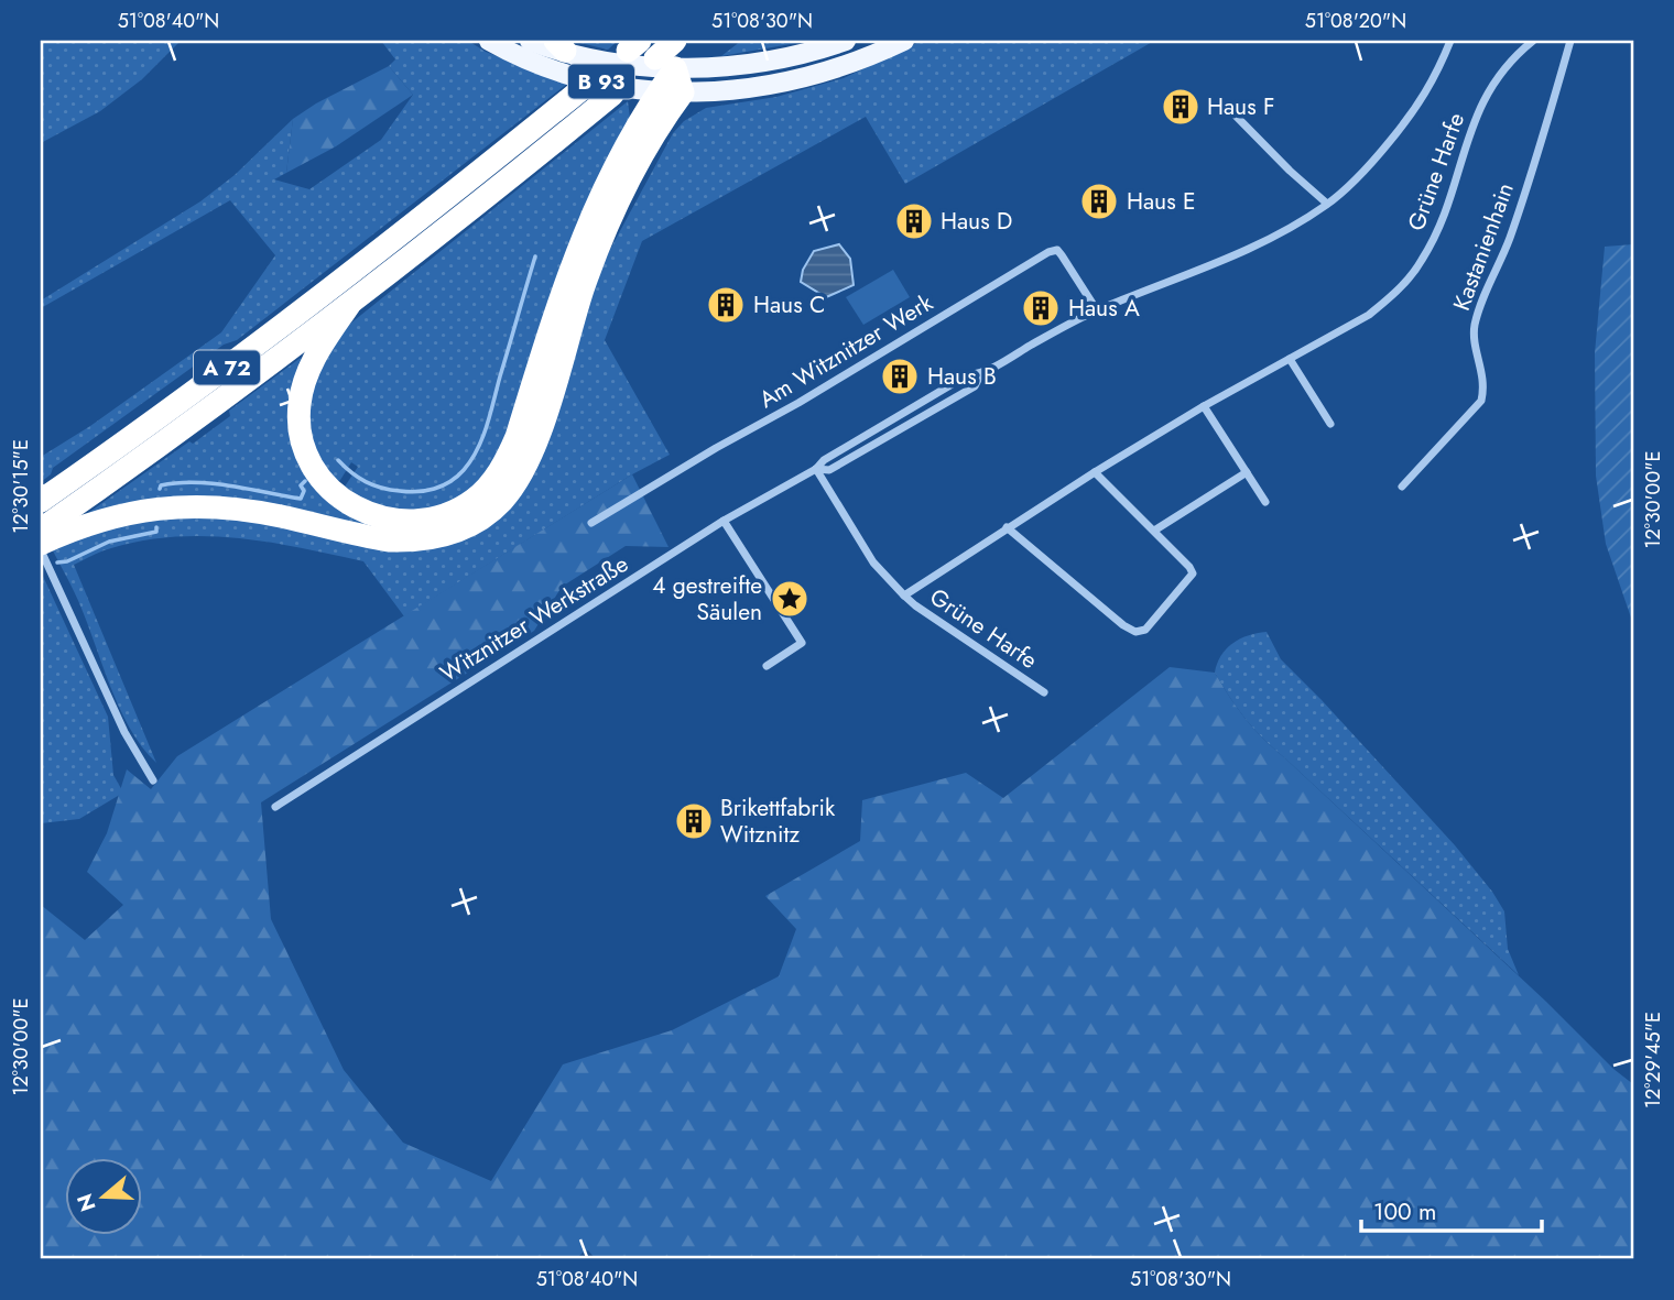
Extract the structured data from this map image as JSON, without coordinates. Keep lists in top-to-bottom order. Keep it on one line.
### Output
{"streets":{"highway":["A 72"],"main road":["B 93"],"street":["Grüne Harfe","Kastanienhain","Am Witznitzer Werk","Witznitzer Werkstraße"]},"crossings":[["Grüne Harfe","Witznitzer Werkstraße"],["Am Witznitzer Werk","Witznitzer Werkstraße"]],"places":{"building":["Haus F","Haus E","Haus D","Haus C","Haus A","Haus B","Brikettfabrik Witznitz"],"place":["4 gestreifte Säulen"]},"scale_bar":"100 m","north":"left","coordinates":["51°08'40\"N","51°08'30\"N","51°08'20\"N","12°30'15\"E","12°30'00\"E","12°29'45\"E"]}
